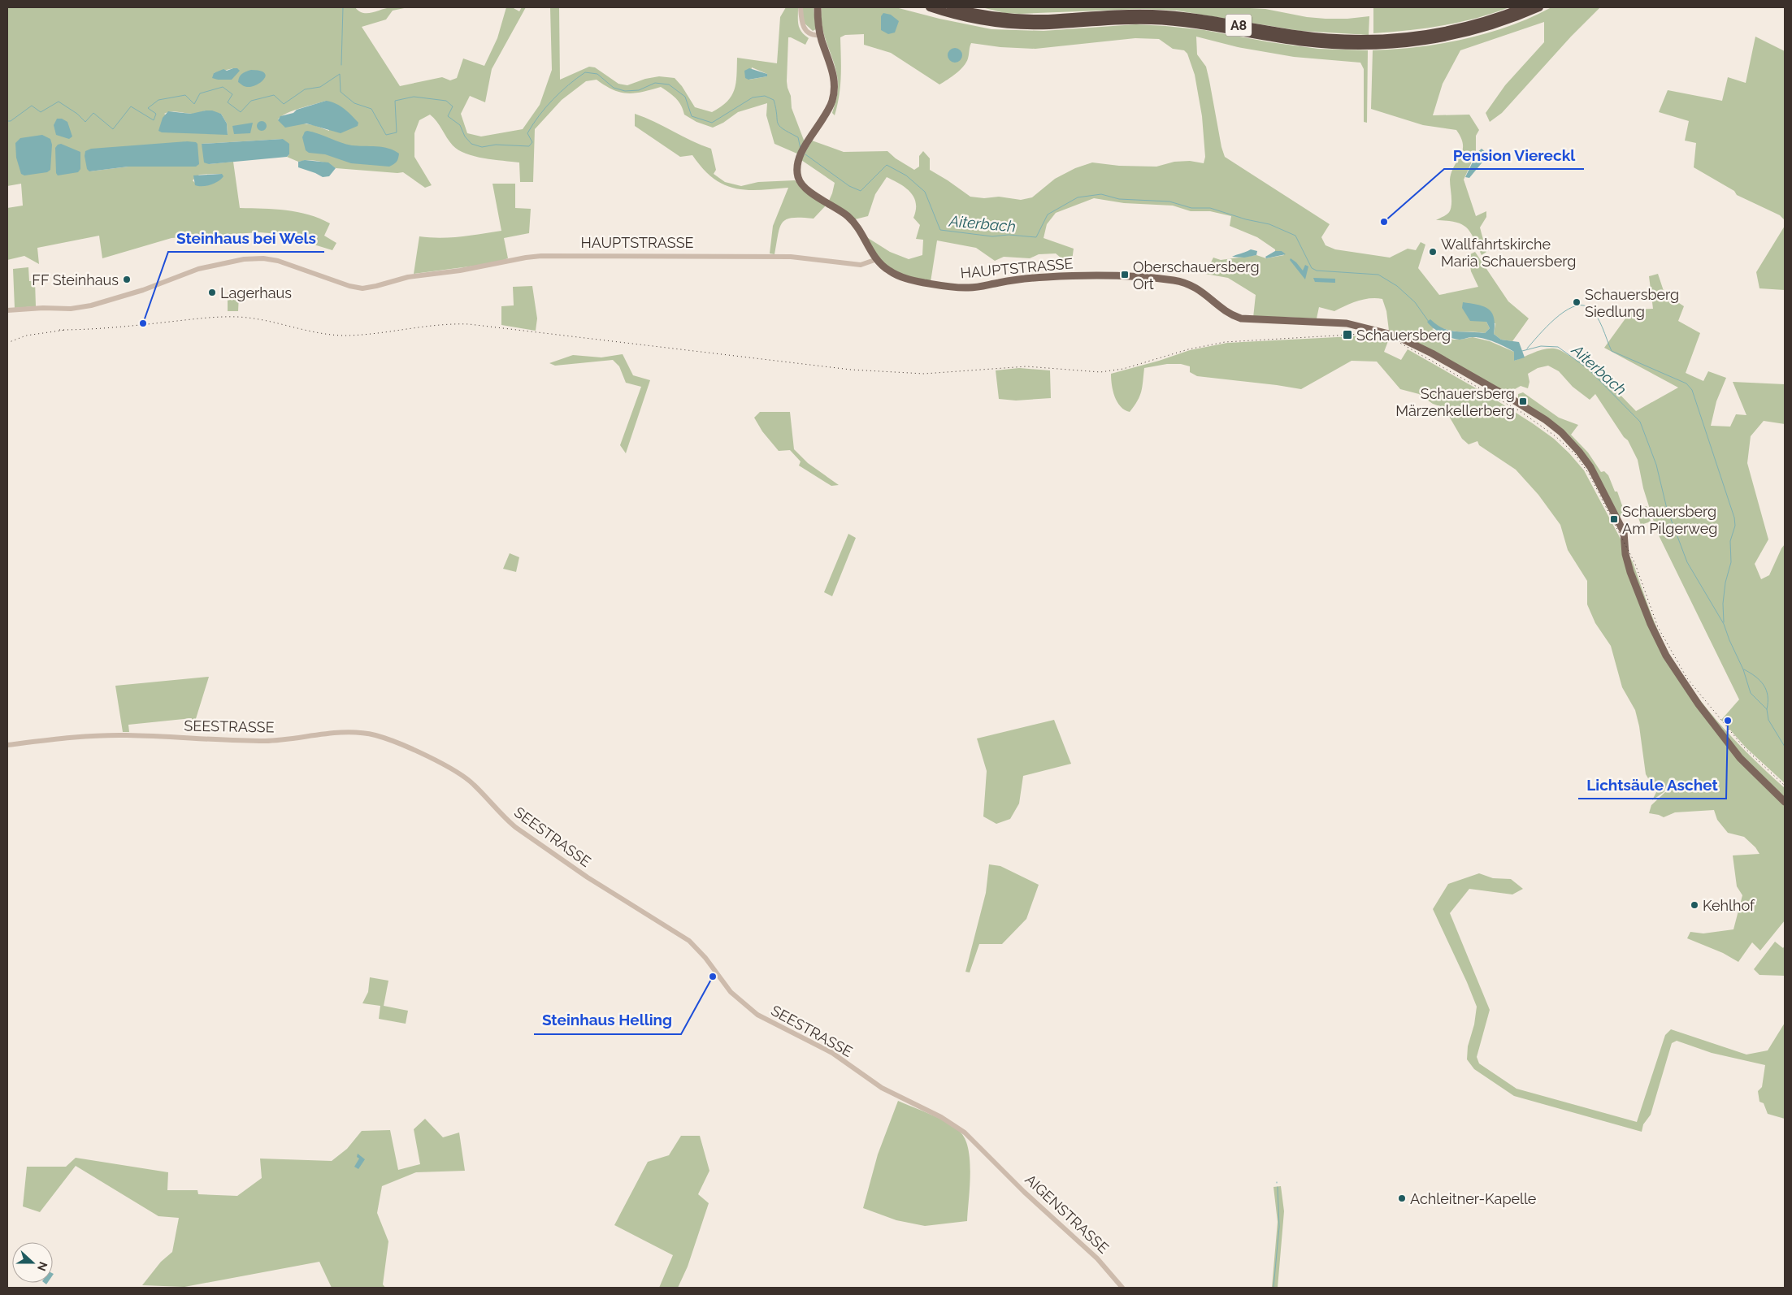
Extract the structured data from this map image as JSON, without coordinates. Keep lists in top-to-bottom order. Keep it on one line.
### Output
{"streets":{"highway":["A8"],"main road":["HAUPTSTRASSE"],"street":["SEESTRASSE","AIGENSTRASSE"]},"crossings":[["SEESTRASSE","AIGENSTRASSE"]],"water":["Aiterbach"],"places":{"other":["Pension Viereckl","Wallfahrtskirche Maria Schauersberg","FF Steinhaus","Lagerhaus","Schauersberg Siedlung","Steinhaus bei Wels","Lichtsäule Aschet","Kehlhof","Steinhaus Helling","Achleitner-Kapelle"],"transit":["Oberschauersberg Ort","Schauersberg","Schauersberg Märzenkellerberg","Schauersberg Am Pilgerweg"]},"north":"right"}
